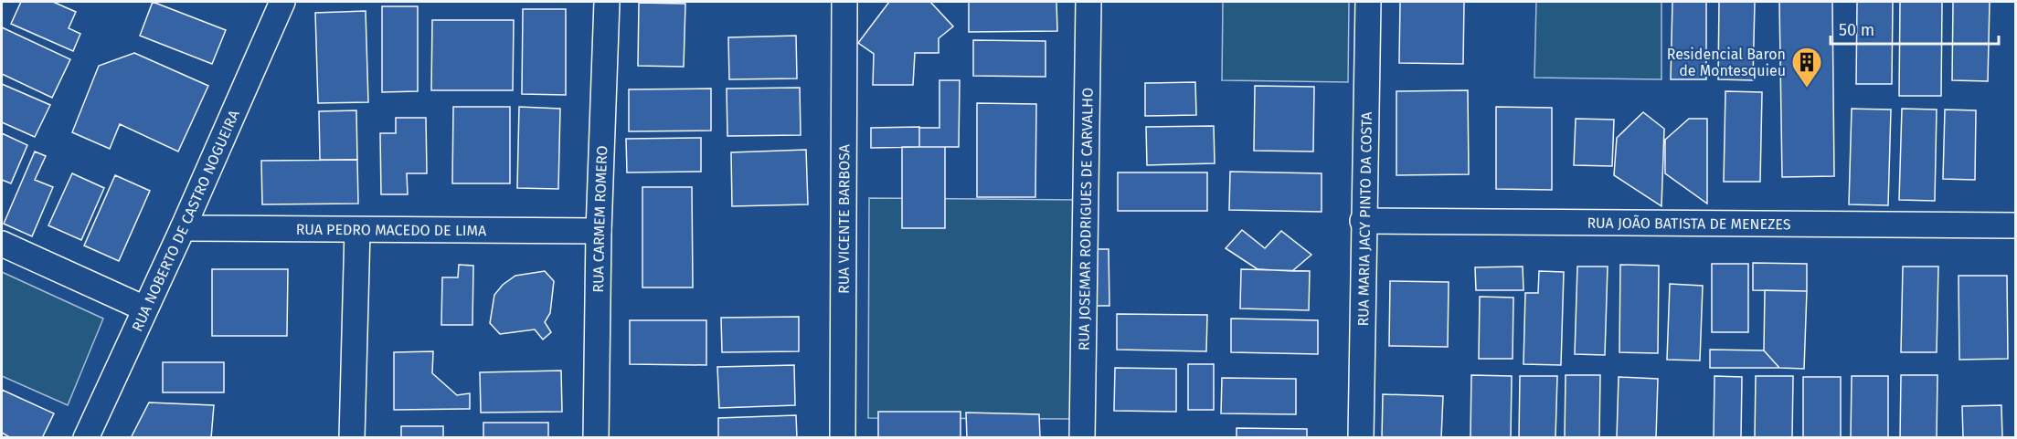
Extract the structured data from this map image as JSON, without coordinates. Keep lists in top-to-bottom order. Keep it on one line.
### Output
{"streets":{"street":["RUA CARMEM ROMERO","RUA JOSEMAR RODRIGUES DE CARVALHO","RUA MARIA JACY PINTO DA COSTA","RUA NOBERTO DE CASTRO NOGUEIRA","RUA VICENTE BARBOSA","RUA JOÃO BATISTA DE MENEZES","RUA PEDRO MACEDO DE LIMA"]},"crossings":[["RUA CARMEM ROMERO","RUA PEDRO MACEDO DE LIMA"],["RUA MARIA JACY PINTO DA COSTA","RUA JOÃO BATISTA DE MENEZES"],["RUA NOBERTO DE CASTRO NOGUEIRA","RUA PEDRO MACEDO DE LIMA"]],"places":{"building":["Residencial Baron de Montesquieu"]},"scale_bar":"50 m"}
